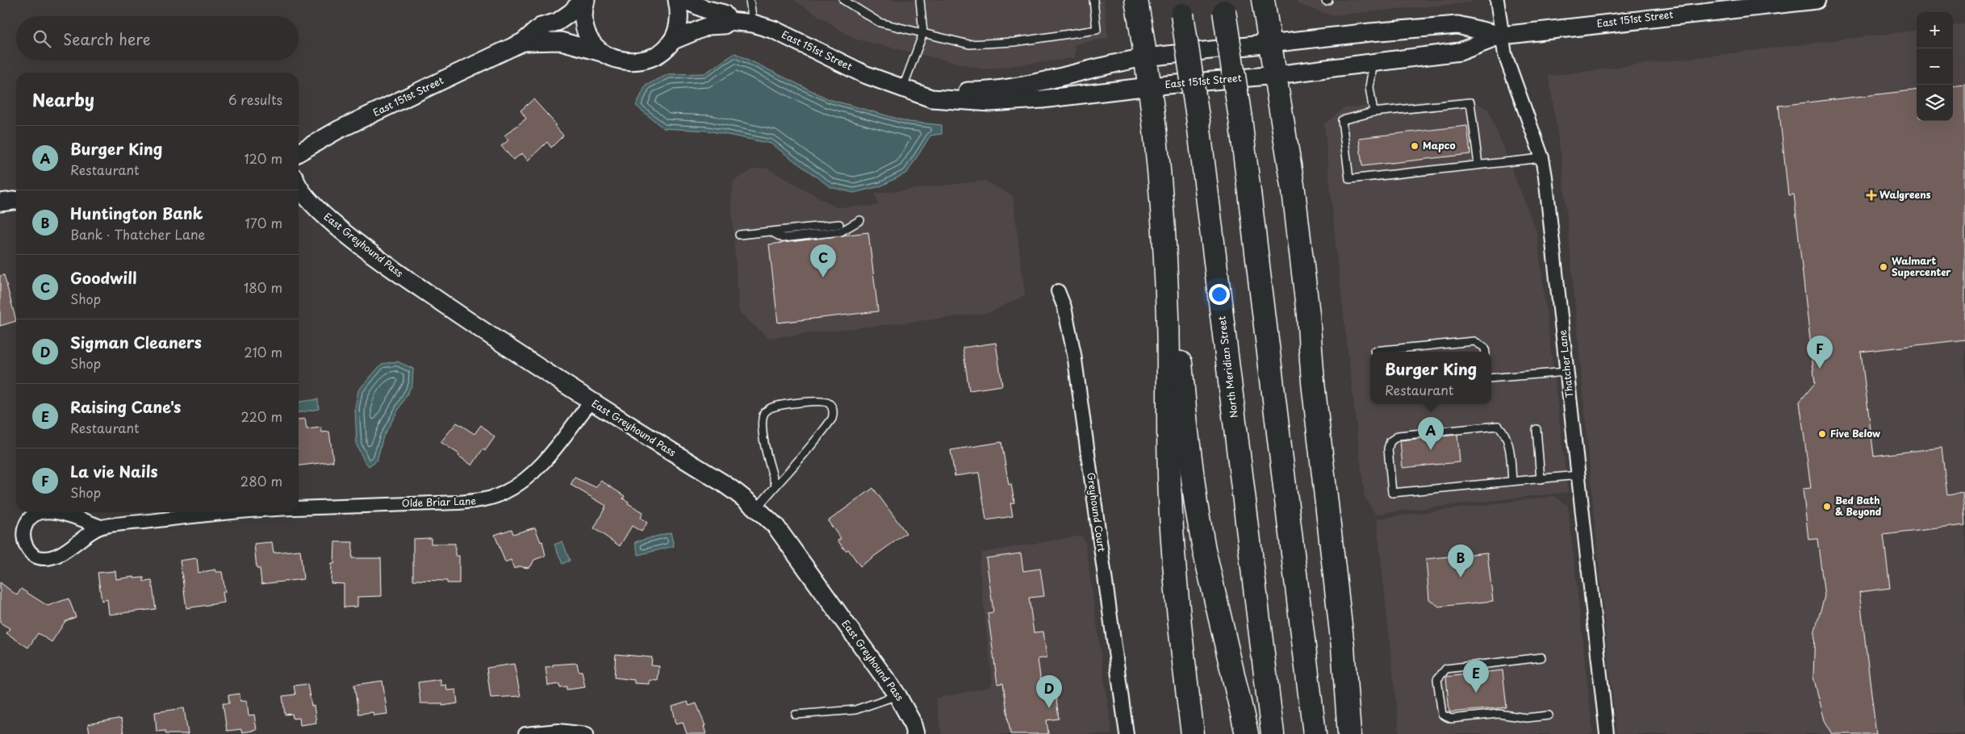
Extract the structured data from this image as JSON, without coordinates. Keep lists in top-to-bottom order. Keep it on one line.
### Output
{"streets":{"highway":["North Meridian Street"],"street":["East 151st Street","East Greyhound Pass","Thatcher Lane","Olde Briar Lane","Greyhound Court"]},"crossings":[["East 151st Street","Thatcher Lane"],["East Greyhound Pass","Olde Briar Lane"]],"places":{"other":["Mapco","Walmart Supercenter","Five Below","Bed Bath & Beyond"],"health":["Walgreens"]},"page":{"map_buttons":["+","−"],"search":"Search here","heading":["Nearby","6 results"],"list":[{"mark":"A","name":"Burger King","note":"Restaurant","value":"120 m"},{"mark":"B","name":"Huntington Bank","note":"Bank · Thatcher Lane","value":"170 m"},{"mark":"C","name":"Goodwill","note":"Shop","value":"180 m"},{"mark":"D","name":"Sigman Cleaners","note":"Shop","value":"210 m"},{"mark":"E","name":"Raising Cane's","note":"Restaurant","value":"220 m"},{"mark":"F","name":"La vie Nails","note":"Shop","value":"280 m"}],"pins":["C","F","A","B","E","D"],"popup":["Burger King","Restaurant"]}}
